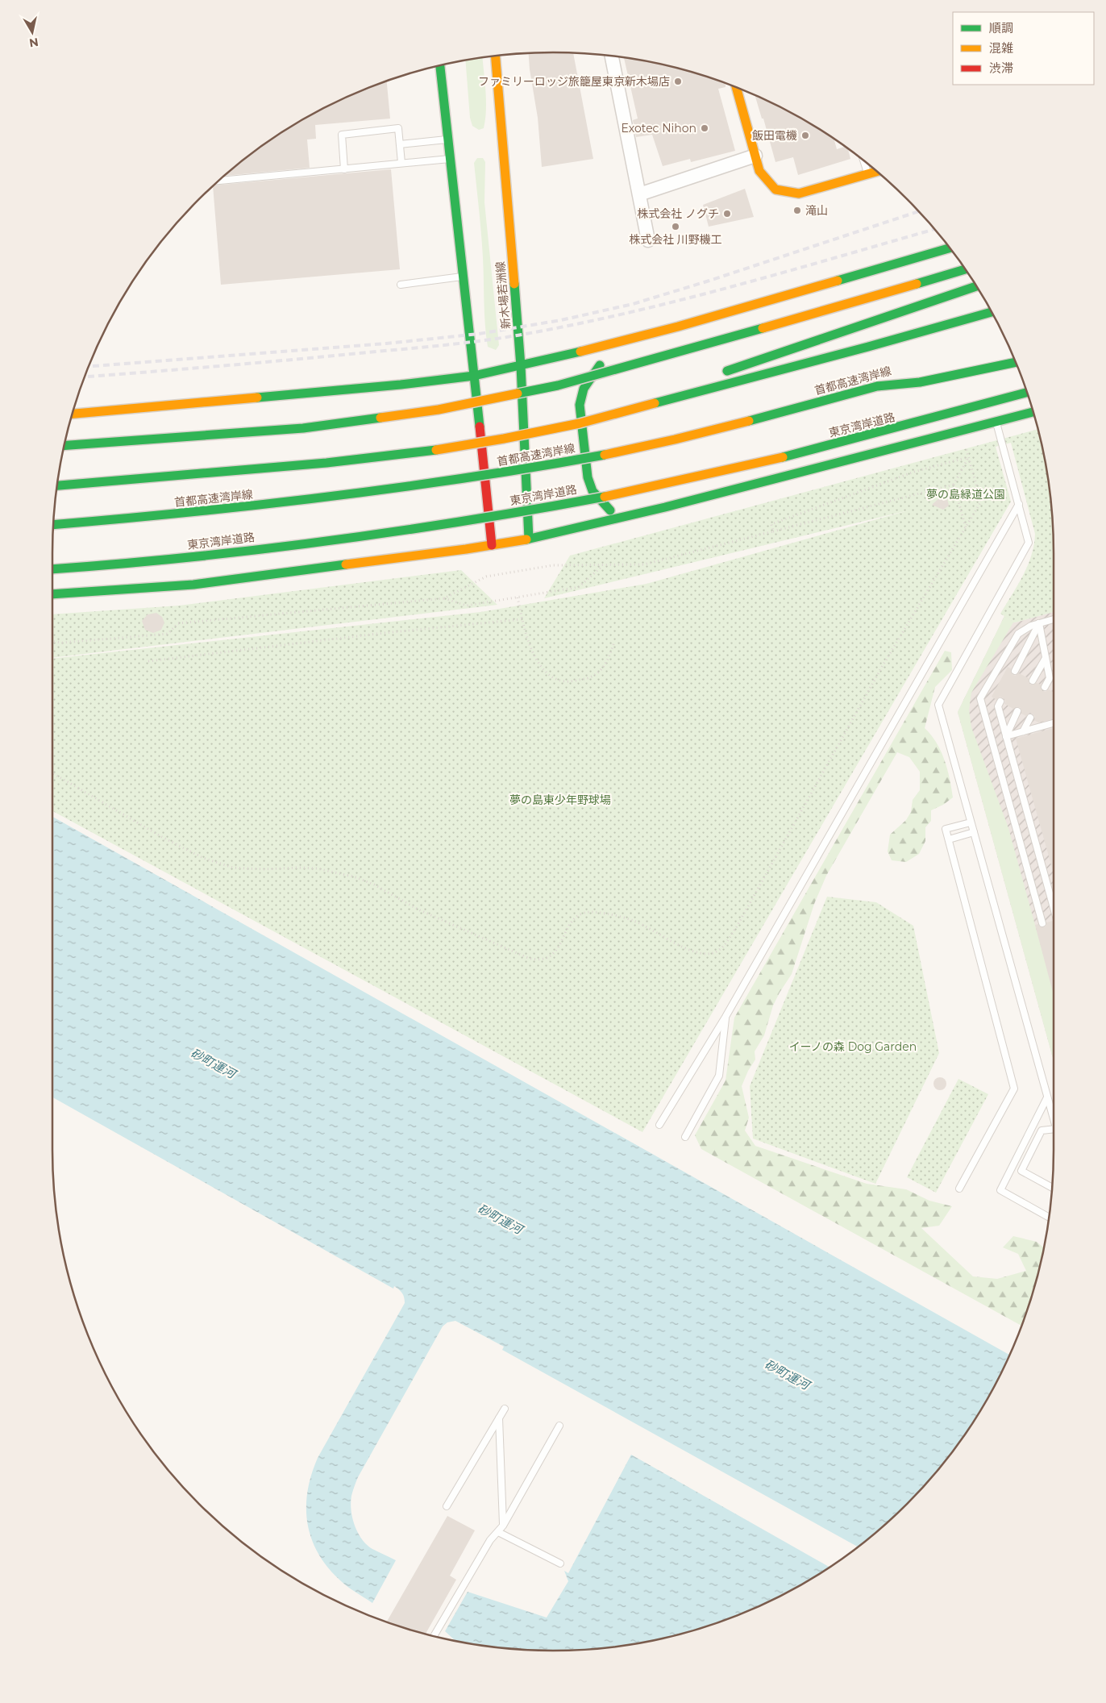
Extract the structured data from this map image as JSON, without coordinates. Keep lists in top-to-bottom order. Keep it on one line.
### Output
{"streets":{"main road":["新木場若洲線","首都高速湾岸線","東京湾岸道路"]},"water":["砂町運河"],"parks":["夢の島緑道公園","夢の島東少年野球場","イーノの森 Dog Garden"],"places":["ファミリーロッジ旅籠屋東京新木場店","Exotec Nihon","飯田電機","滝山","株式会社 ノグチ","株式会社 川野機工"],"legend":["順調","混雑","渋滞"],"north":"bottom"}
